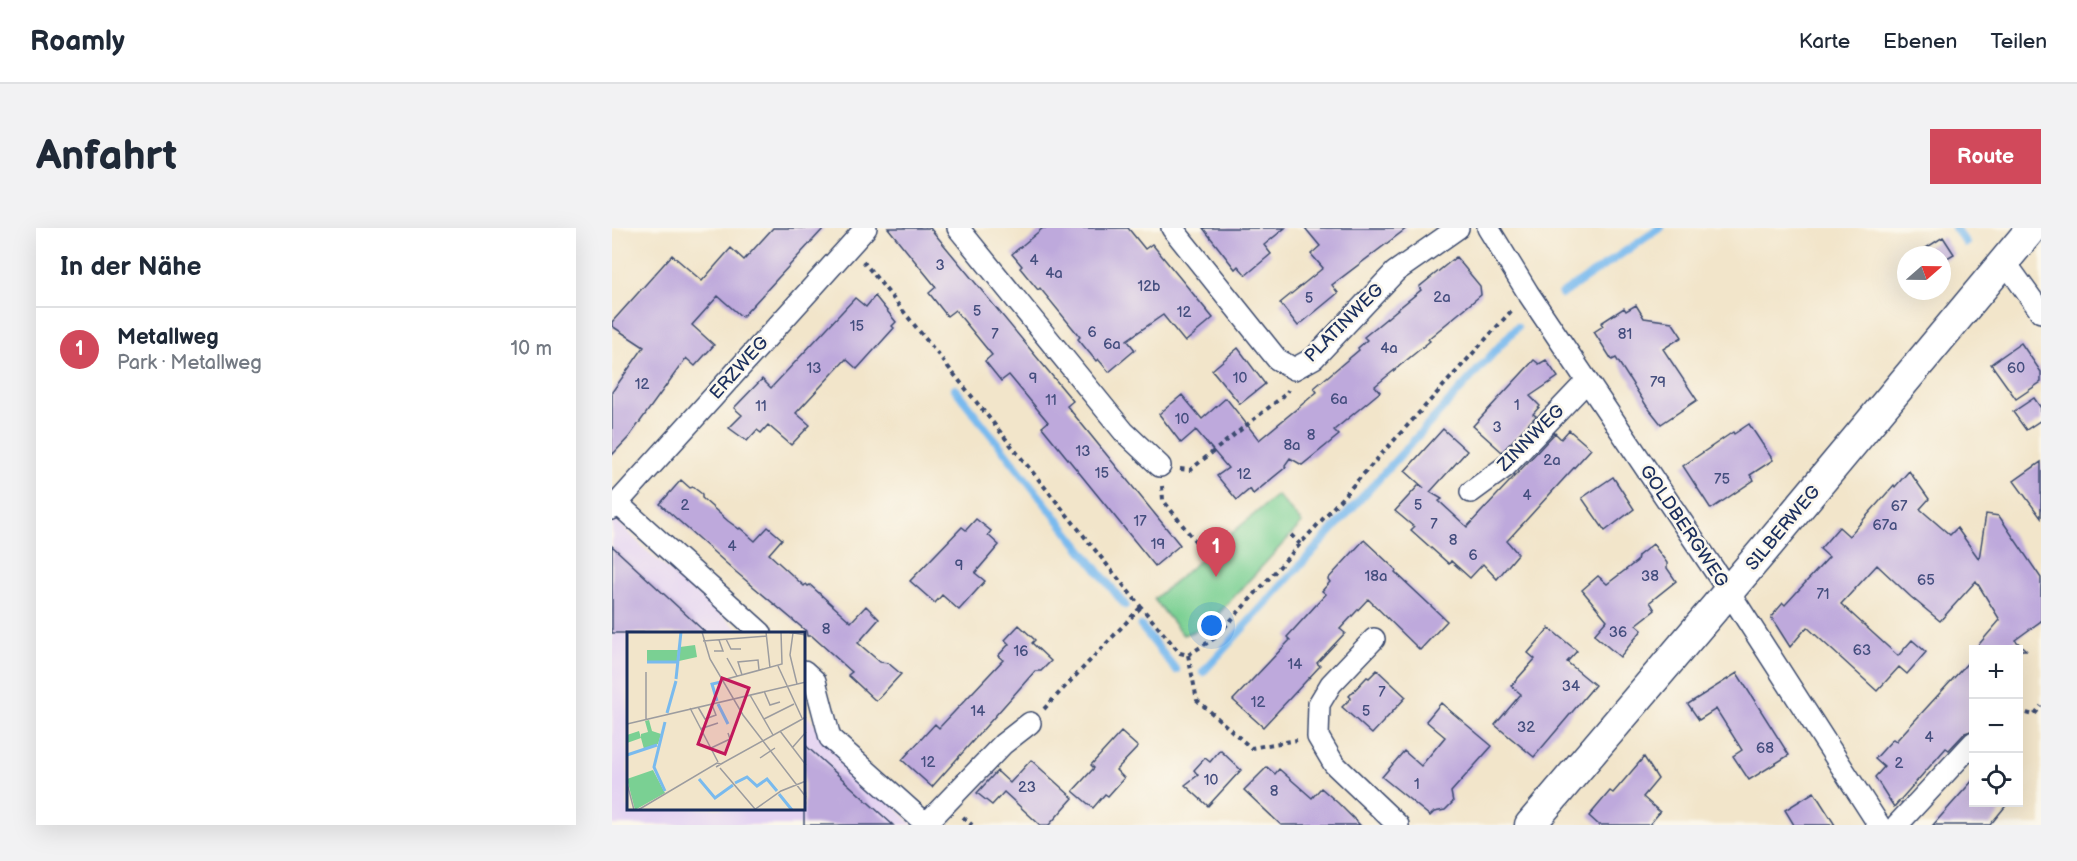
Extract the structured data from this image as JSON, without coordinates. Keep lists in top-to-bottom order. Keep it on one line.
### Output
{"streets":{"street":["PLATINWEG","ERZWEG","ZINNWEG","GOLDBERGWEG","SILBERWEG"]},"crossings":[["ZINNWEG","GOLDBERGWEG"],["GOLDBERGWEG","SILBERWEG"]],"house_numbers":["4","3","4a","12b","2a","5","5","12","15","6","7","81","6a","4a","13","60","9","10","79","12","6a","11","1","11","10","3","8","8a","13","2a","15","12","75","4","2","5","67","17","7","67a","8","19","4","6","9","18a","38","65","71","8","36","63","16","14","34","7","12","14","5","32","4","68","12","2","10","1","23","8"],"north":"right","page":{"header":"Roamly","nav":["Karte","Ebenen","Teilen"],"buttons":"Route","title":"Anfahrt","heading":"In der Nähe","list":[{"mark":"1","name":"Metallweg","note":"Park · Metallweg","value":"10 m"}],"pins":"1","map_buttons":["+","−"]}}
